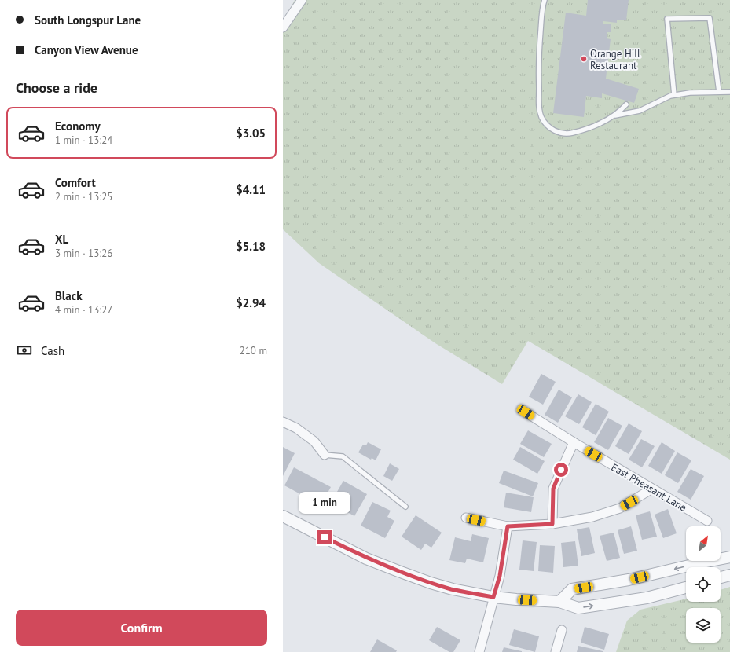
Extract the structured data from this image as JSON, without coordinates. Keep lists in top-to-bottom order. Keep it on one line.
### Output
{"streets":{"street":["East Pheasant Lane"]},"places":["Orange Hill Restaurant"],"north":"top right","page":{"banner":["South Longspur Lane","Canyon View Avenue"],"heading":"Choose a ride","list":[{"name":"Economy","note":"1 min · 13:24","value":"$3.05"},{"name":"Comfort","note":"2 min · 13:25","value":"$4.11"},{"name":"XL","note":"3 min · 13:26","value":"$5.18"},{"name":"Black","note":"4 min · 13:27","value":"$2.94"}],"pay":["Cash","210 m"],"bubble":"1 min","buttons":"Confirm"}}
